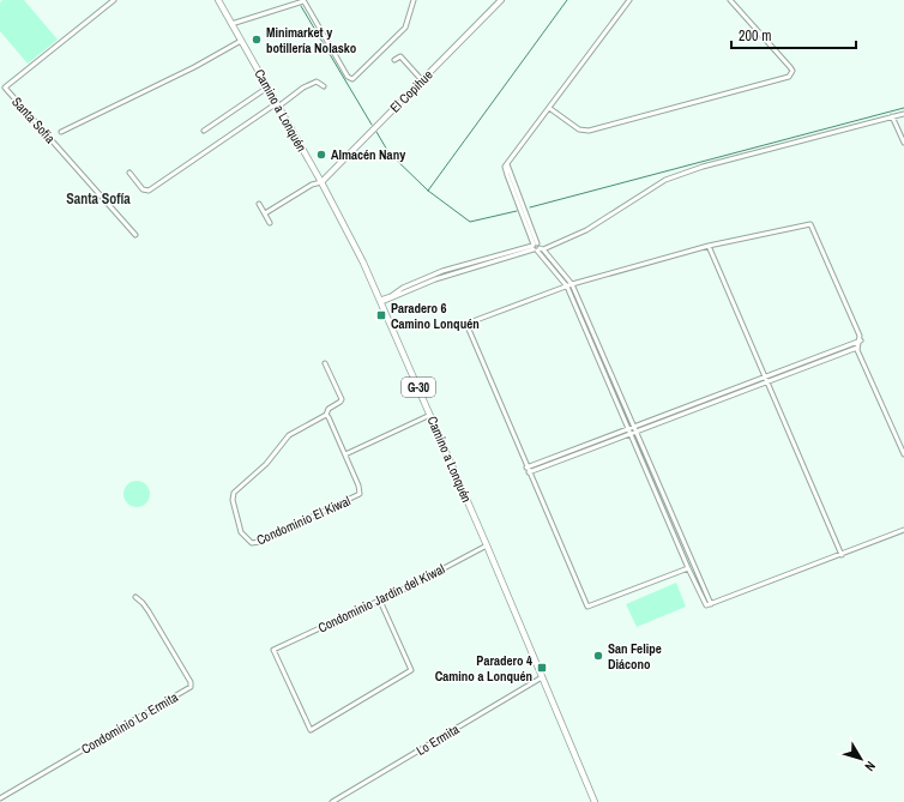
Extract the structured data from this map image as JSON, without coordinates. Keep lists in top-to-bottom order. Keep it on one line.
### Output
{"streets":{"main road":["El Copihue","Camino a Lonquén","G-30"],"street":["Santa Sofia","Condominio El Kiwal","Condominio Jardín del Kiwal","Condominio Lo Ermita","Lo Ermita"]},"crossings":[["El Copihue","Camino a Lonquén"],["Camino a Lonquén","Condominio Jardín del Kiwal"],["Camino a Lonquén","Lo Ermita"]],"districts":["Santa Sofía"],"places":{"other":["Minimarket y botillería Nolasko","Almacén Nany","San Felipe Diácono"],"transit":["Paradero 6 Camino Lonquén","Paradero 4 Camino a Lonquén"]},"scale_bar":"200 m","north":"bottom right"}
